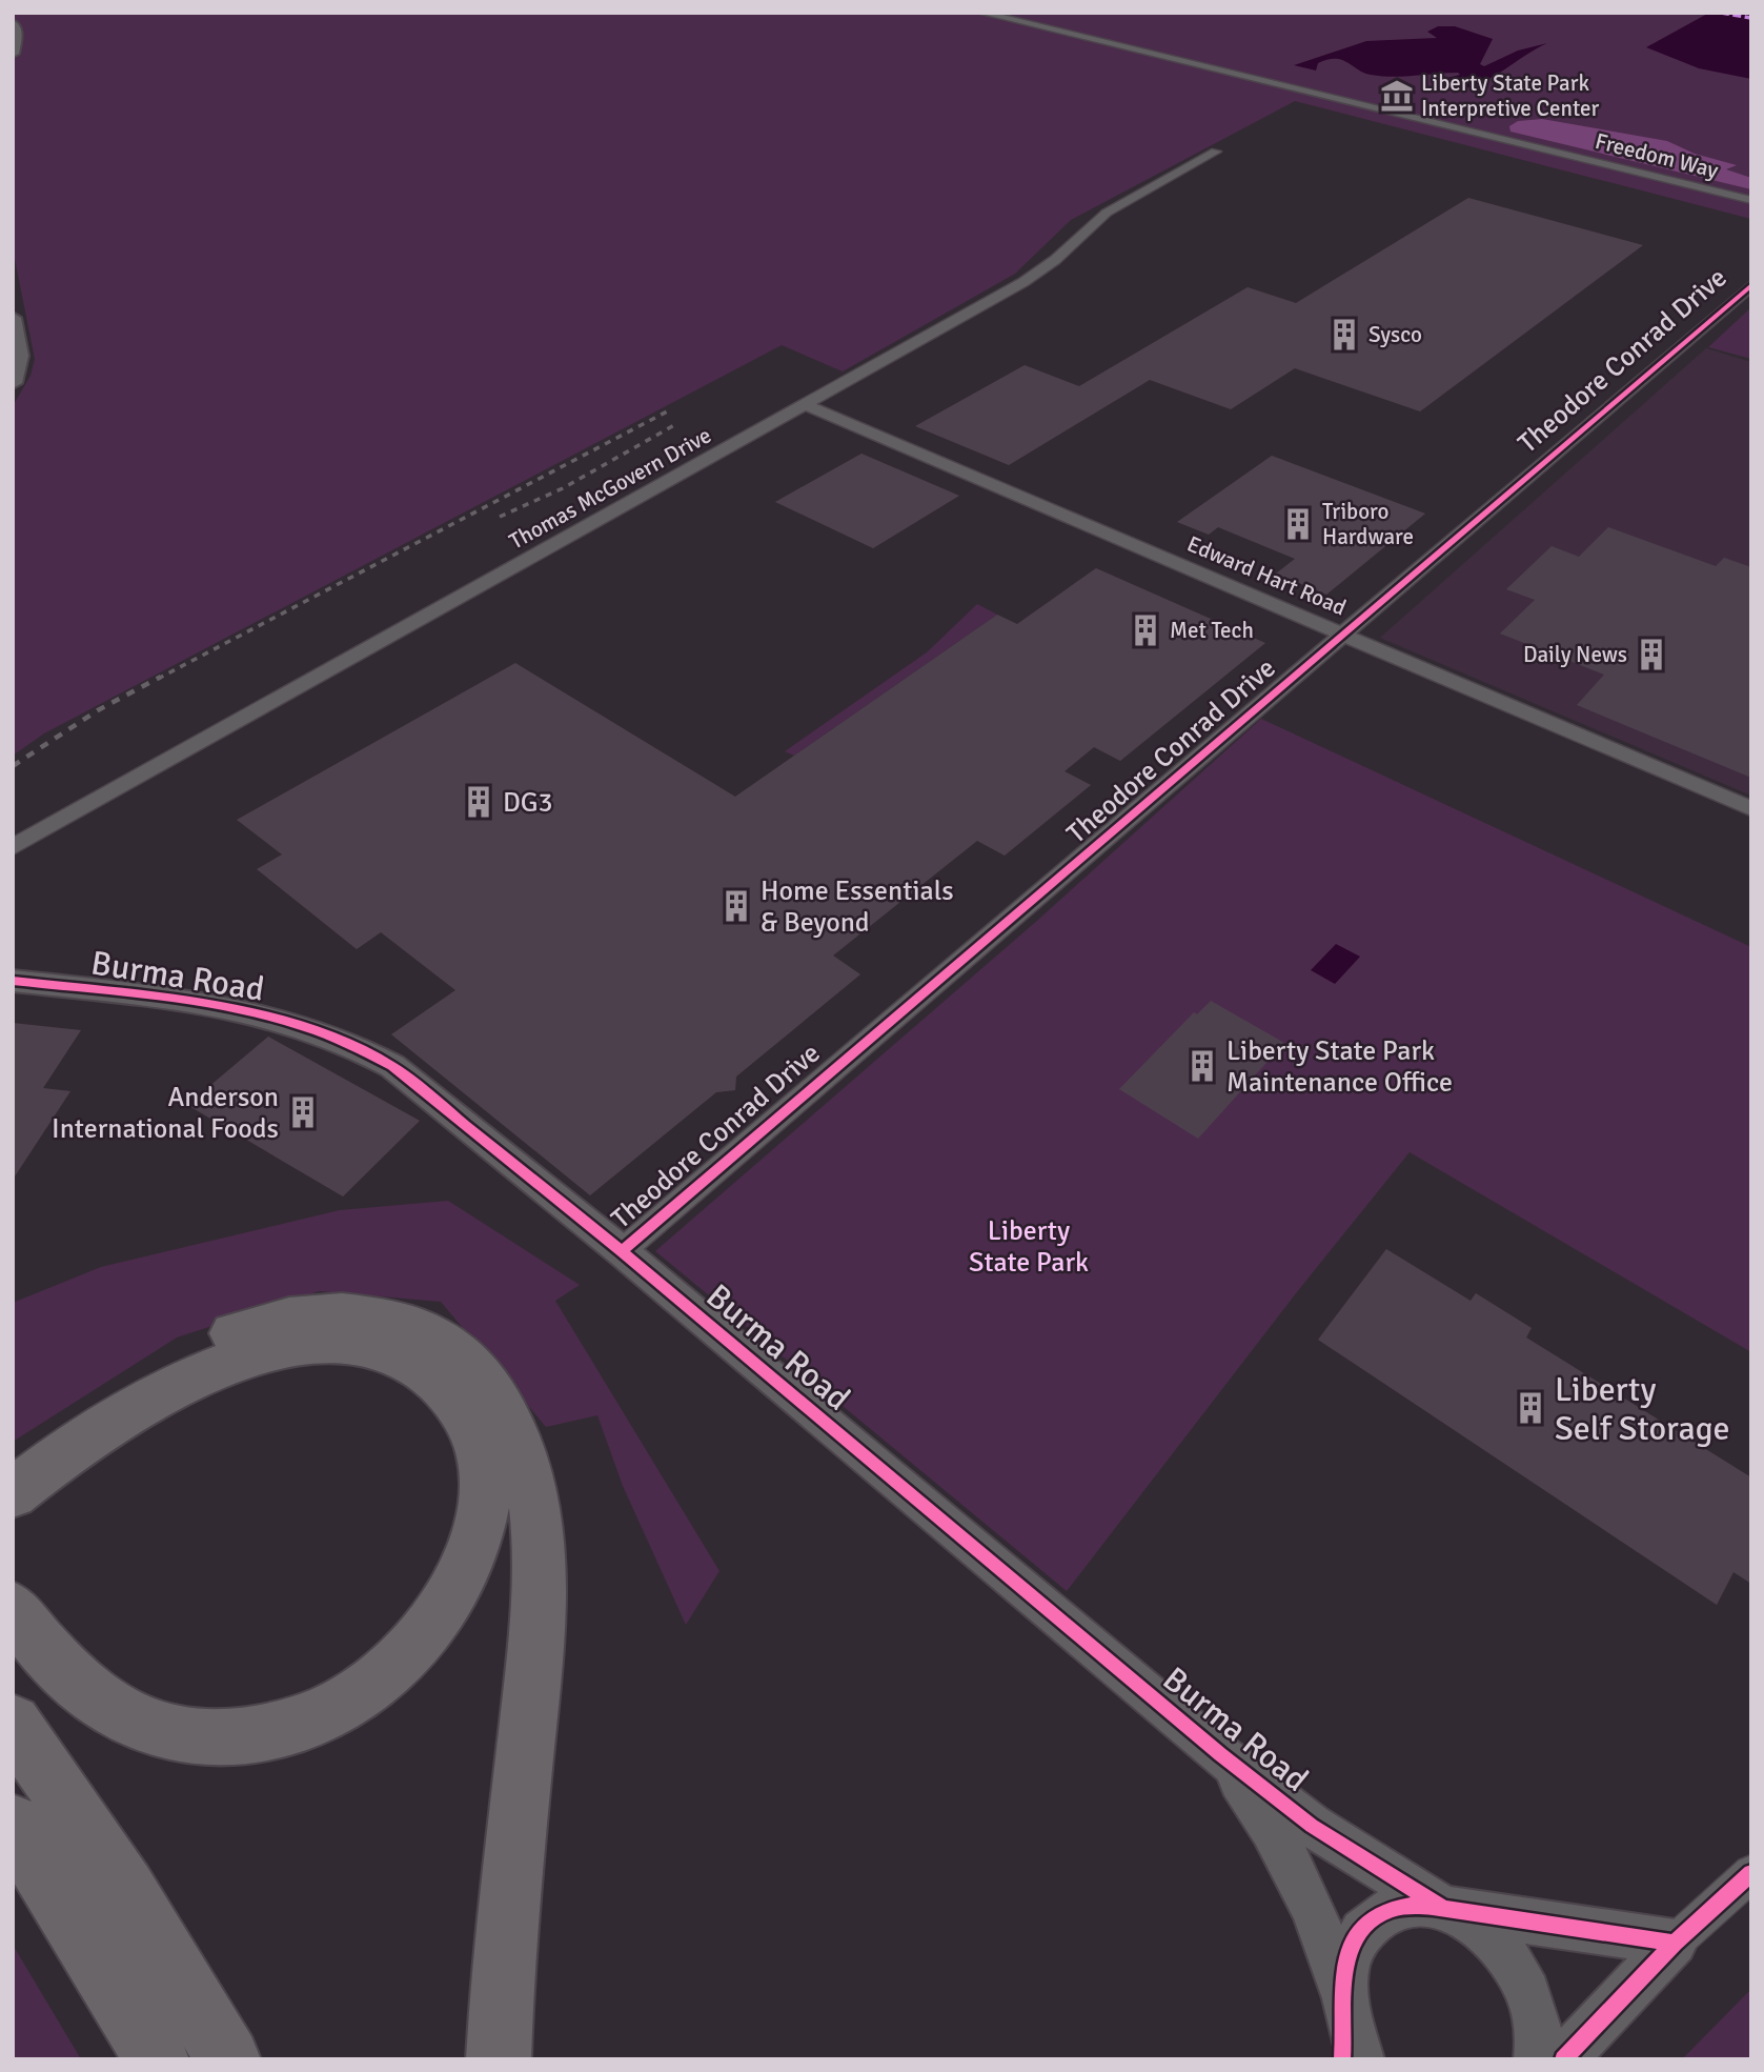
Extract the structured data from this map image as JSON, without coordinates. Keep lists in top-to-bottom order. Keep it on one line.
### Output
{"streets":{"street":["Freedom Way","Theodore Conrad Drive","Thomas McGovern Drive","Edward Hart Road","Burma Road"]},"crossings":[["Theodore Conrad Drive","Edward Hart Road"],["Theodore Conrad Drive","Burma Road"],["Thomas McGovern Drive","Edward Hart Road"]],"parks":["Liberty State Park"],"places":{"museum":["Liberty State Park Interpretive Center"],"building":["Sysco","Triboro Hardware","Met Tech","Daily News","DG3","Home Essentials & Beyond","Liberty State Park Maintenance Office","Anderson International Foods","Liberty Self Storage"]}}
